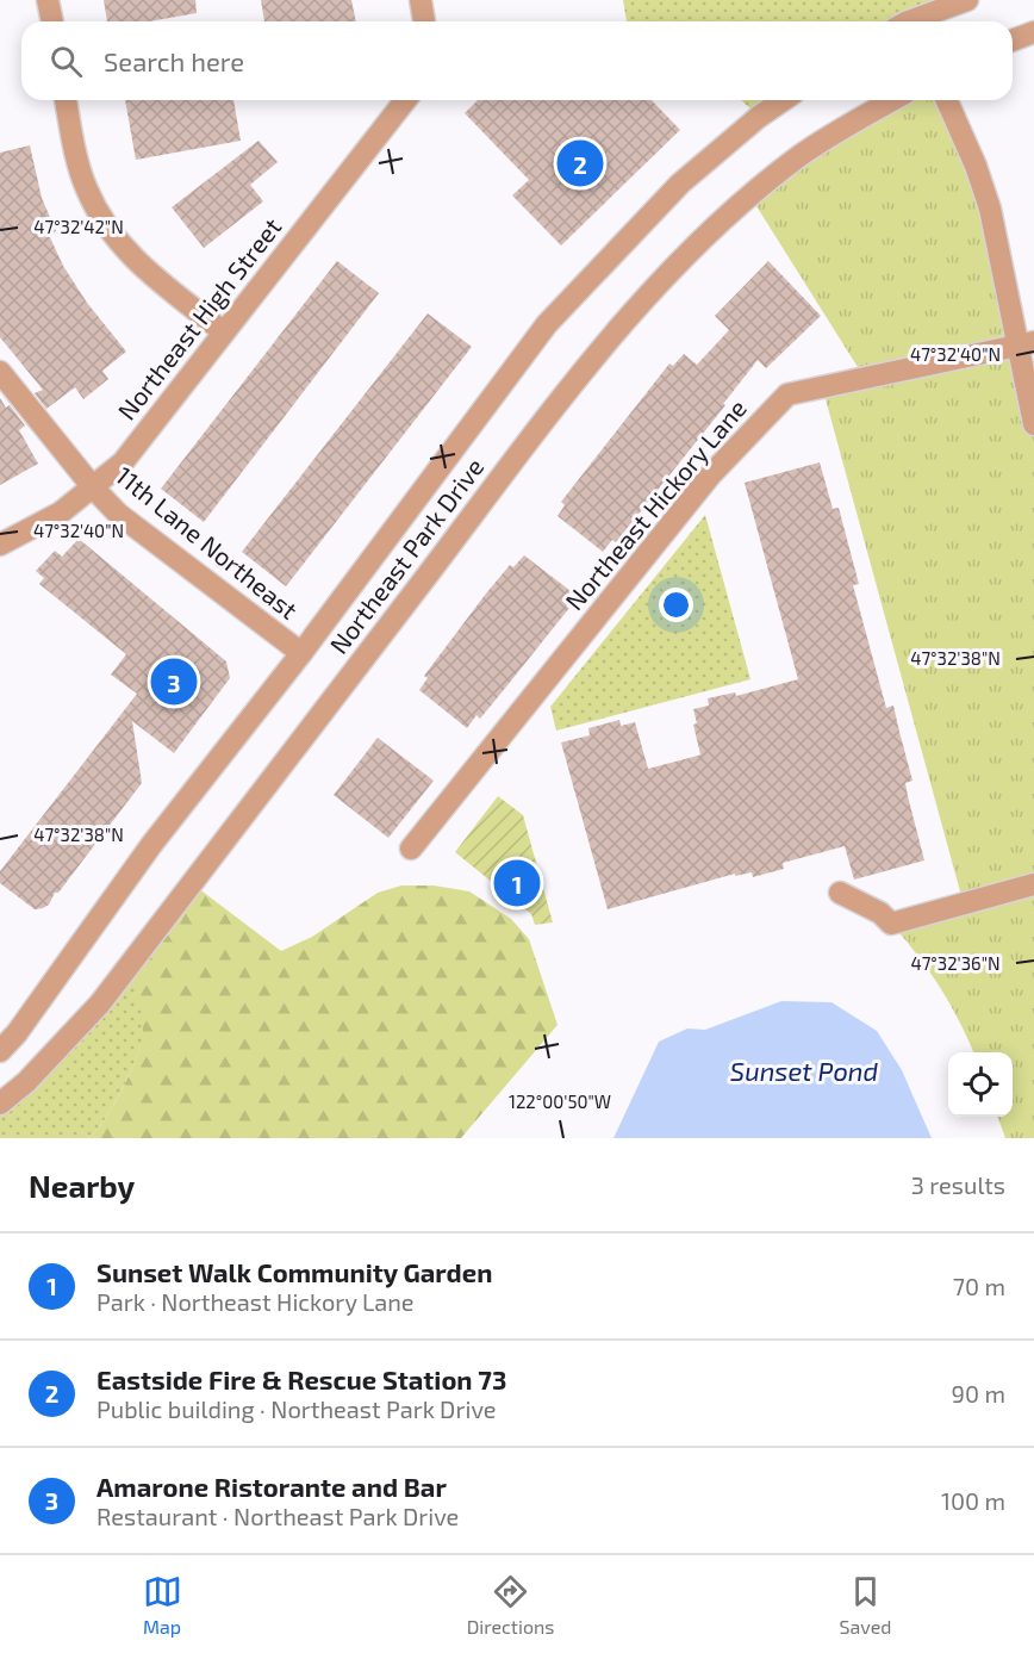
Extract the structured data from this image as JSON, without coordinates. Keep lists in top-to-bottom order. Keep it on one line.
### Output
{"streets":{"street":["Northeast High Street","Northeast Hickory Lane","11th Lane Northeast","Northeast Park Drive"]},"crossings":[["Northeast High Street","11th Lane Northeast"],["11th Lane Northeast","Northeast Park Drive"]],"water":["Sunset Pond"],"page":{"search":"Search here","pins":["2","3","1"],"heading":["Nearby","3 results"],"list":[{"mark":"1","name":"Sunset Walk Community Garden","note":"Park · Northeast Hickory Lane","value":"70 m"},{"mark":"2","name":"Eastside Fire & Rescue Station 73","note":"Public building · Northeast Park Drive","value":"90 m"},{"mark":"3","name":"Amarone Ristorante and Bar","note":"Restaurant · Northeast Park Drive","value":"100 m"}],"nav":["Map","Directions","Saved"]},"coordinates":["47°32'42\"N","47°32'40\"N","47°32'38\"N","47°32'36\"N","122°00'50\"W"]}
